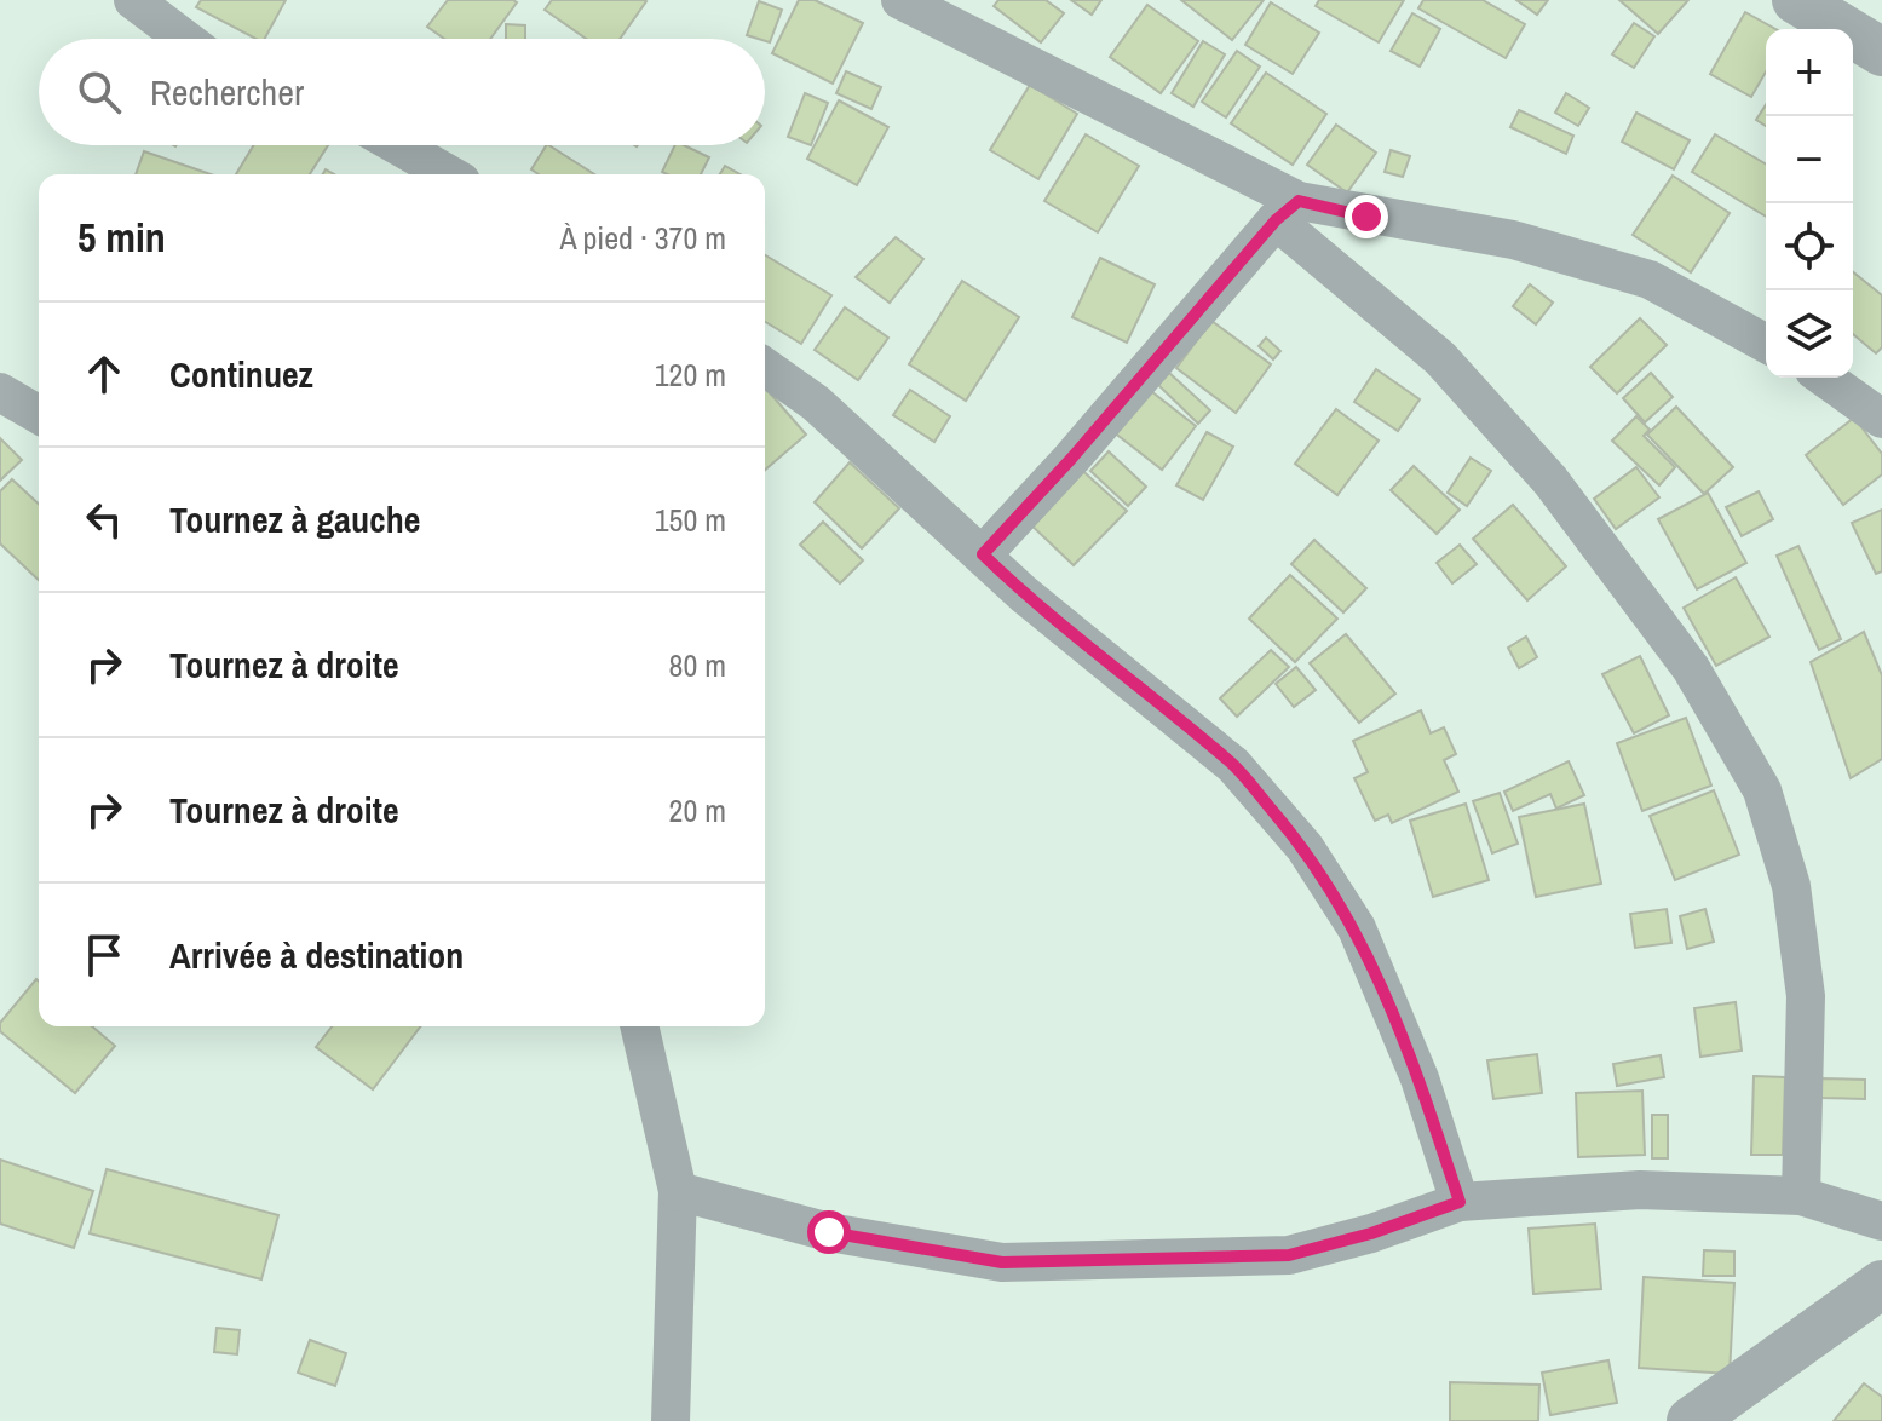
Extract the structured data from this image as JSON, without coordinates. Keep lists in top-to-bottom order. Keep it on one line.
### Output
{"page":{"map_buttons":["+","−"],"search":"Rechercher","heading":["5 min","À pied · 370 m"],"list":[["Continuez","120 m"],["Tournez à gauche","150 m"],["Tournez à droite","80 m"],["Tournez à droite","20 m"],"Arrivée à destination"]}}
